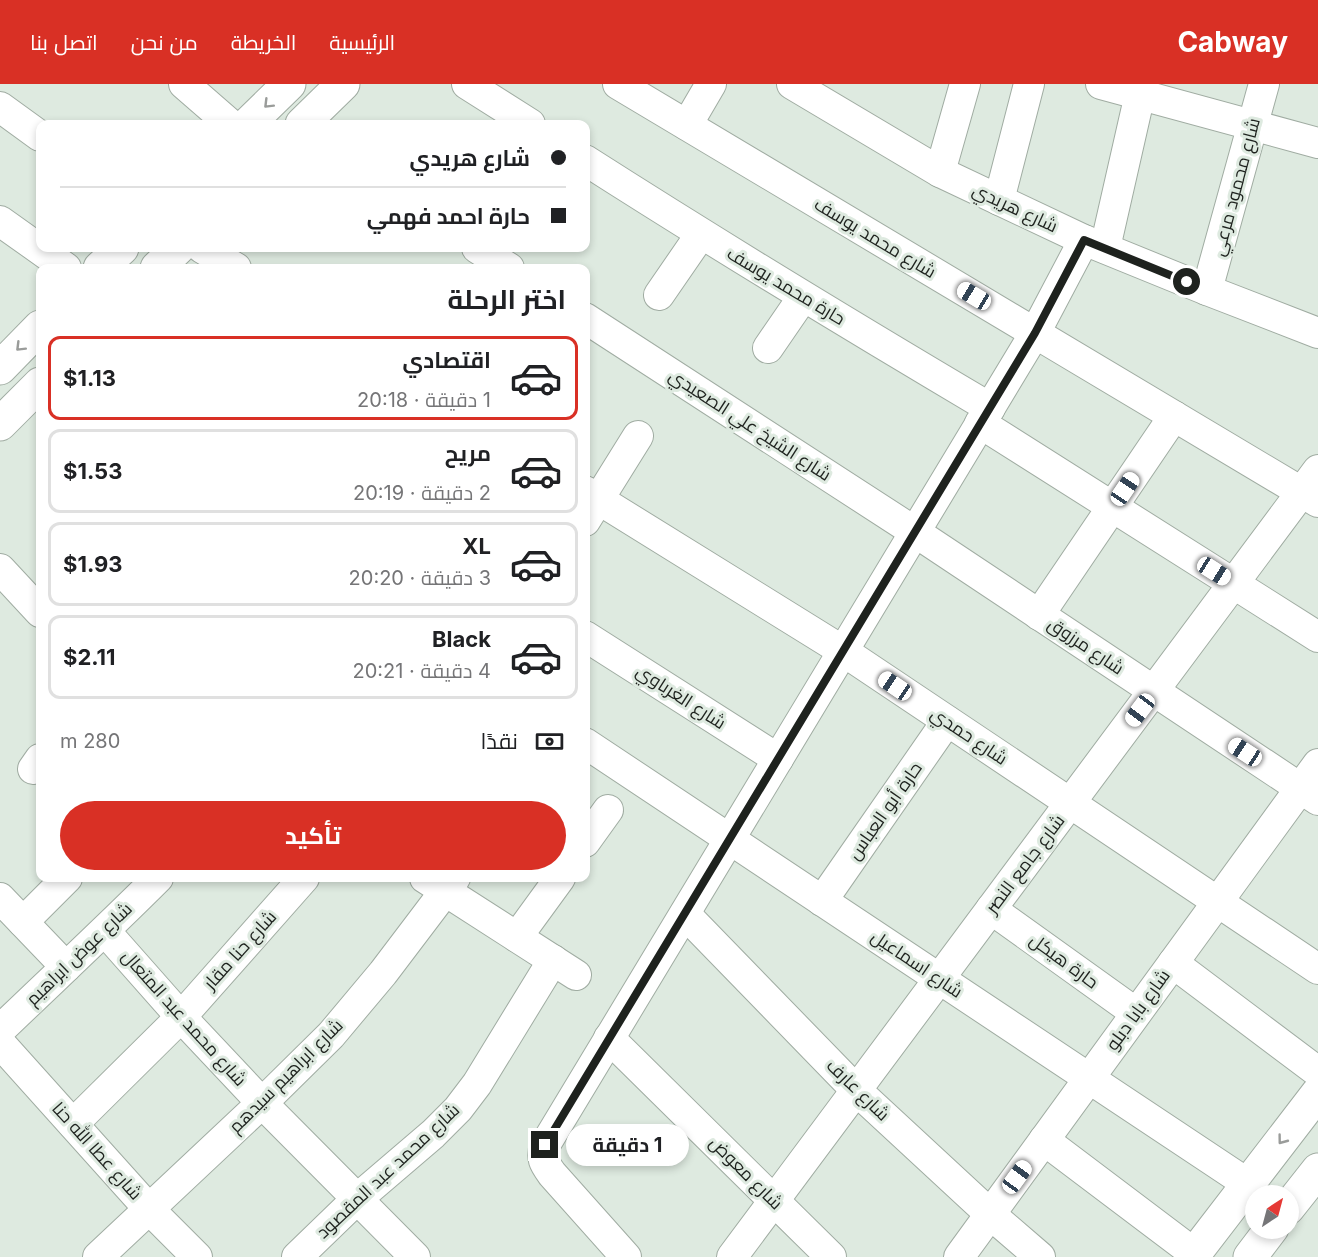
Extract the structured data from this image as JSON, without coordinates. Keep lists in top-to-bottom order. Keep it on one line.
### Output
{"streets":{"street":["شارع محمود مرعي","شارع هريدي","شارع محمد يوسف","حارة محمد يوسف","شارع الشيخ علي الصعيدي","شارع مرزوق","شارع الغرباوي","شارع حمدي","حارة أبو العباس","شارع جامع النصر","شارع حنا مقار","شارع عوض ابراهيم","حارة هيكل","شارع اسماعيل","شارع بابا دبلو","شارع محمد عبد المتعال","شارع ابراهيم سيدهم","شارع عارف","شارع عطا الله حنا","شارع محمد عبد المقصود","شارع معوض"]},"crossings":[["شارع محمود مرعي","شارع هريدي"],["شارع محمد يوسف","شارع جامع النصر"],["حارة محمد يوسف","شارع جامع النصر"],["شارع الشيخ علي الصعيدي","شارع مرزوق"],["شارع مرزوق","شارع جامع النصر"],["شارع مرزوق","شارع بابا دبلو"],["شارع حمدي","حارة أبو العباس"],["شارع حمدي","شارع جامع النصر"],["شارع حمدي","شارع بابا دبلو"],["حارة أبو العباس","شارع اسماعيل"],["شارع جامع النصر","حارة هيكل"],["شارع جامع النصر","شارع اسماعيل"],["شارع جامع النصر","شارع عارف"],["شارع جامع النصر","شارع معوض"],["شارع حنا مقار","شارع محمد عبد المتعال"],["شارع حنا مقار","شارع عطا الله حنا"],["شارع عوض ابراهيم","شارع محمد عبد المتعال"],["حارة هيكل","شارع بابا دبلو"],["شارع اسماعيل","شارع بابا دبلو"],["شارع بابا دبلو","شارع عارف"],["شارع محمد عبد المتعال","شارع ابراهيم سيدهم"],["شارع محمد عبد المتعال","شارع محمد عبد المقصود"],["شارع ابراهيم سيدهم","شارع عطا الله حنا"]],"north":"top right","page":{"header":"Cabway","nav":["الرئيسية","الخريطة","من نحن","اتصل بنا"],"banner":["شارع هريدي","حارة احمد فهمي"],"heading":"اختر الرحلة","list":[{"name":"اقتصادي","note":"1 دقيقة · 20:18","value":"$1.13"},{"name":"مريح","note":"2 دقيقة · 20:19","value":"$1.53"},{"name":"XL","note":"3 دقيقة · 20:20","value":"$1.93"},{"name":"Black","note":"4 دقيقة · 20:21","value":"$2.11"}],"pay":["نقدًا","280 m"],"buttons":"تأكيد","bubble":"1 دقيقة"}}
